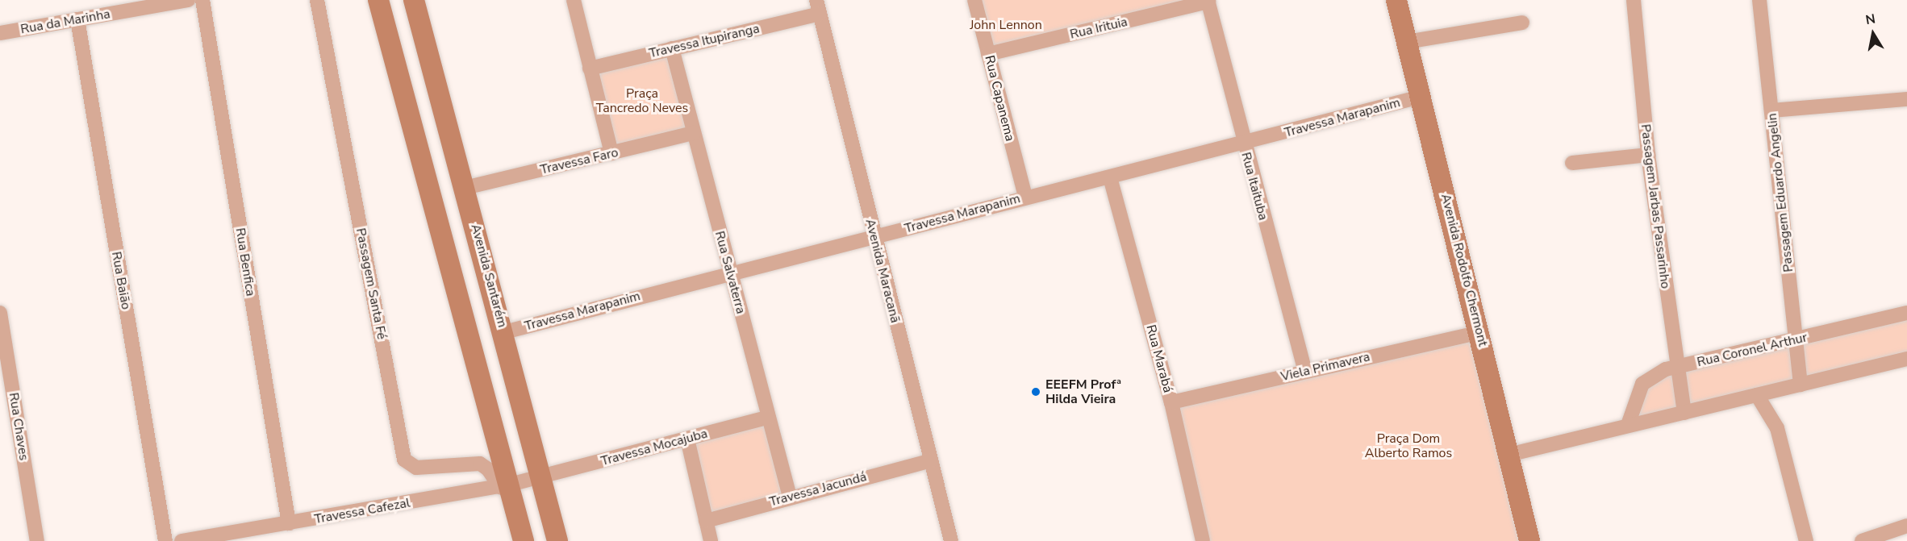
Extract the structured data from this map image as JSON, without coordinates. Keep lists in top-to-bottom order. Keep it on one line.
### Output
{"streets":{"street":["Rua da Marinha","Rua Irituia","Travessa Itupiranga","Rua Capanema","Travessa Marapanim","Travessa Faro","Rua Itaituba","Passagem Eduardo Angelin","Passagem Jarbas Passarinho","Rua Benfica","Avenida Rodolfo Chermont","Avenida Maracanã","Rua Salvaterra","Avenida Santarém","Rua Baião","Passagem Santa Fé","Rua Coronel Arthur","Rua Marabá","Viela Primavera","Rua Chaves","Travessa Mocajuba","Travessa Jacundá","Travessa Cafezal"]},"crossings":[["Rua da Marinha","Rua Baião"],["Rua Irituia","Rua Capanema"],["Rua Irituia","Rua Itaituba"],["Travessa Itupiranga","Avenida Maracanã"],["Travessa Itupiranga","Rua Salvaterra"],["Rua Capanema","Travessa Marapanim"],["Travessa Marapanim","Rua Itaituba"],["Travessa Marapanim","Avenida Rodolfo Chermont"],["Travessa Marapanim","Avenida Maracanã"],["Travessa Marapanim","Rua Salvaterra"],["Travessa Marapanim","Avenida Santarém"],["Travessa Marapanim","Rua Marabá"],["Travessa Faro","Rua Salvaterra"],["Travessa Faro","Avenida Santarém"],["Rua Itaituba","Viela Primavera"],["Passagem Eduardo Angelin","Rua Coronel Arthur"],["Passagem Jarbas Passarinho","Rua Coronel Arthur"],["Rua Benfica","Travessa Cafezal"],["Avenida Rodolfo Chermont","Viela Primavera"],["Avenida Maracanã","Travessa Jacundá"],["Rua Salvaterra","Travessa Mocajuba"],["Rua Salvaterra","Travessa Jacundá"],["Avenida Santarém","Passagem Santa Fé"],["Avenida Santarém","Travessa Mocajuba"],["Avenida Santarém","Travessa Cafezal"],["Passagem Santa Fé","Travessa Cafezal"],["Rua Marabá","Viela Primavera"],["Travessa Mocajuba","Travessa Cafezal"]],"parks":["John Lennon","Praça Tancredo Neves","Praça Dom Alberto Ramos"],"places":["EEEFM Profª Hilda Vieira"],"north":"top"}
